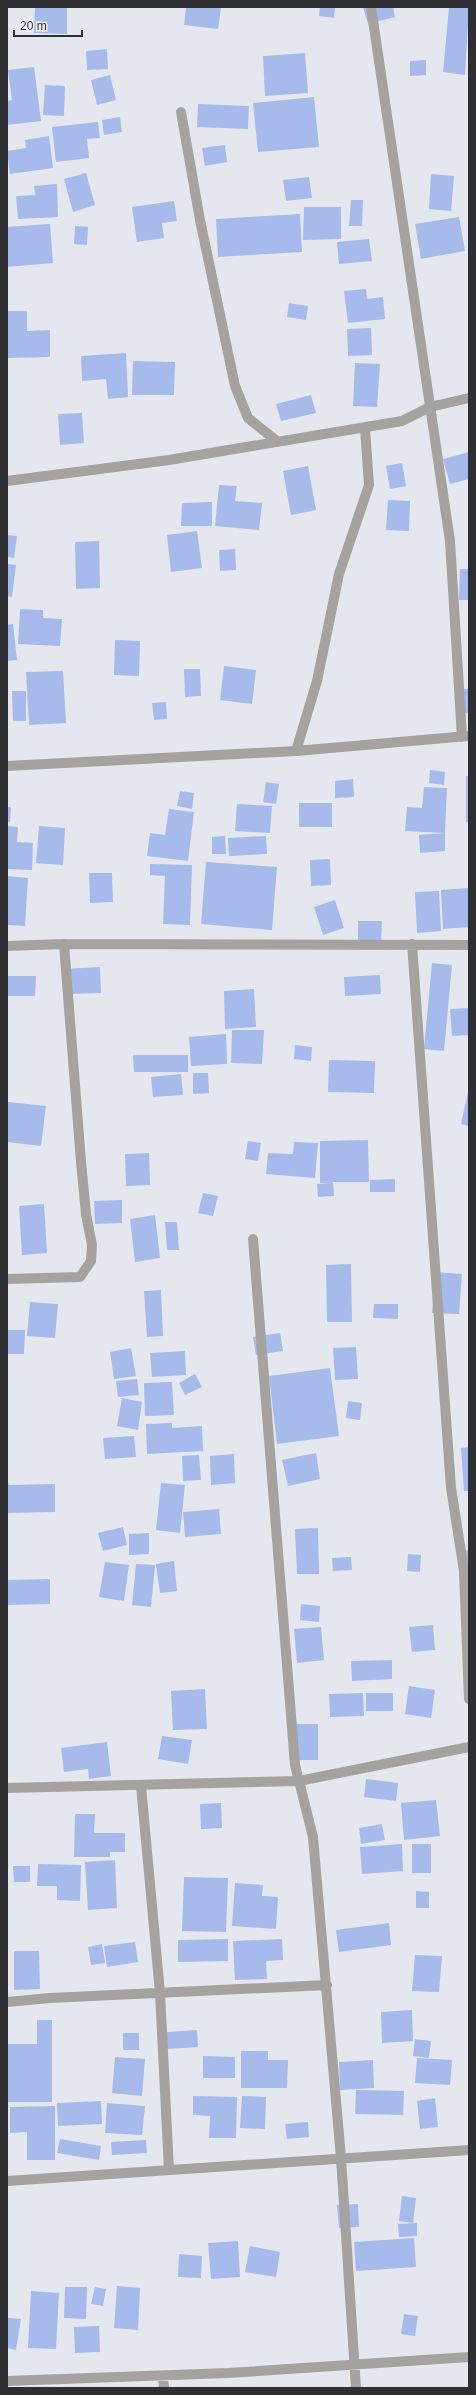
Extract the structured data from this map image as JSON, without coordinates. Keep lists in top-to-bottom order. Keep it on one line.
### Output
{"scale_bar":"20 m"}
